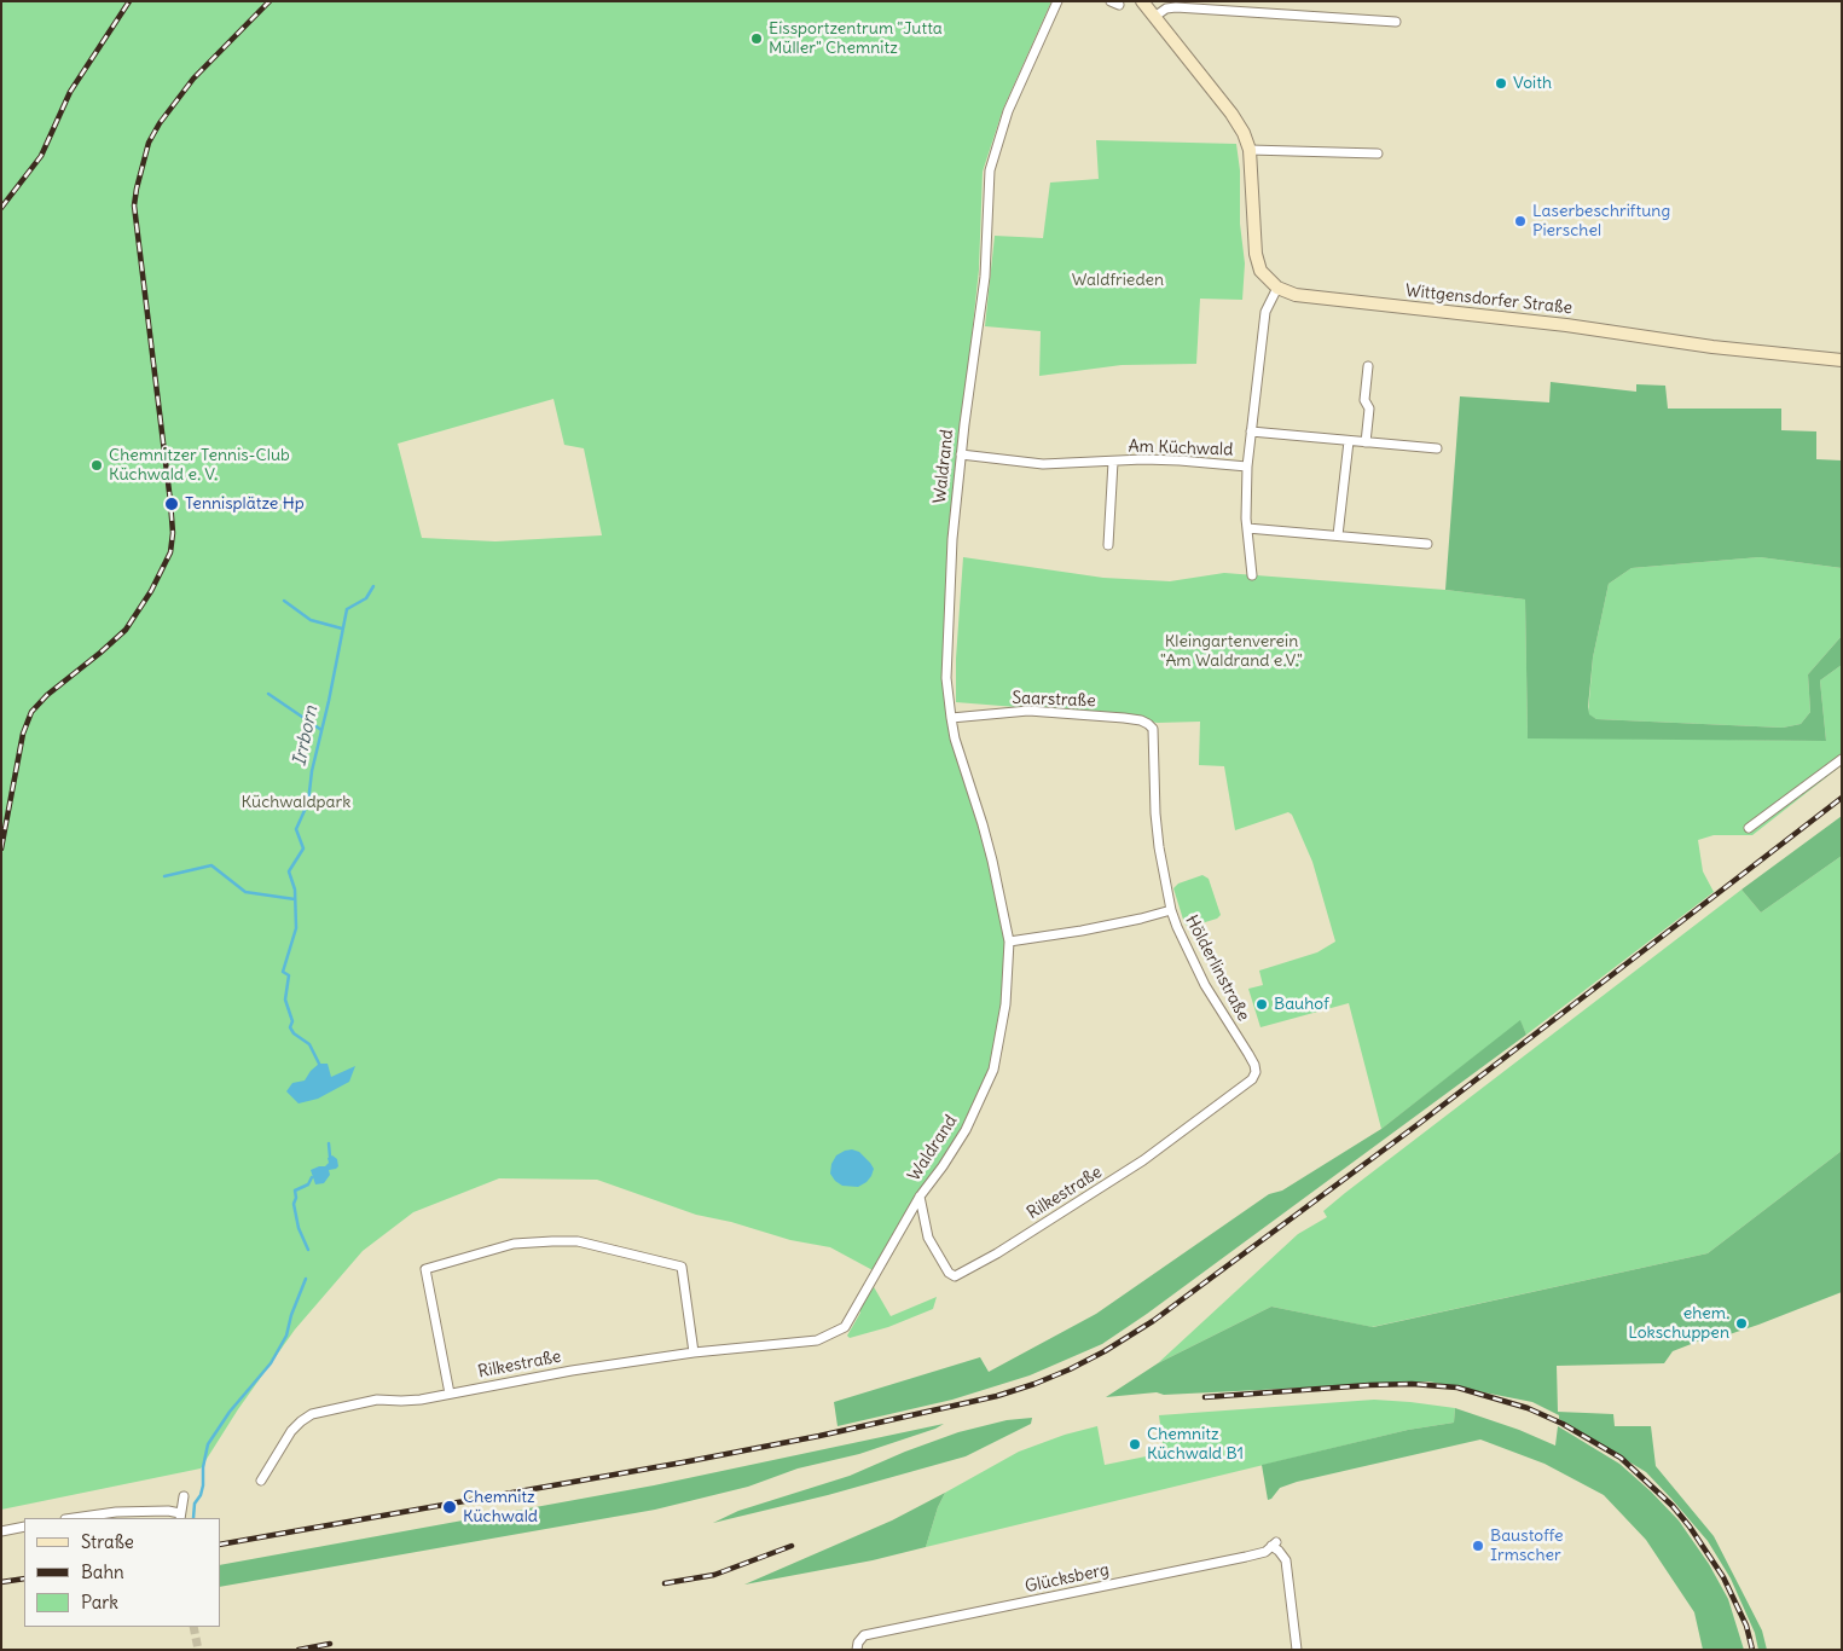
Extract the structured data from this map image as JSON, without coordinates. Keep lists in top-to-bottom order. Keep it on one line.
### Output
{"streets":{"street":["Wittgensdorfer Straße","Am Küchwald","Waldrand","Saarstraße","Hölderlinstraße","Rilkestraße","Glücksberg"]},"crossings":[["Wittgensdorfer Straße","Am Küchwald"],["Am Küchwald","Waldrand"],["Waldrand","Saarstraße"],["Waldrand","Rilkestraße"],["Saarstraße","Hölderlinstraße"],["Hölderlinstraße","Rilkestraße"]],"water":["Irrborn"],"parks":["Waldfrieden","Kleingartenverein \"Am Waldrand e.V.\"","Küchwaldpark"],"places":["Eissportzentrum \"Jutta Müller\" Chemnitz","Voith","Laserbeschriftung Pierschel","Chemnitzer Tennis-Club Küchwald e. V.","Tennisplätze Hp","Bauhof","ehem. Lokschuppen","Chemnitz Küchwald B1","Chemnitz Küchwald","Baustoffe Irmscher"],"legend":["Straße","Bahn","Park"]}
